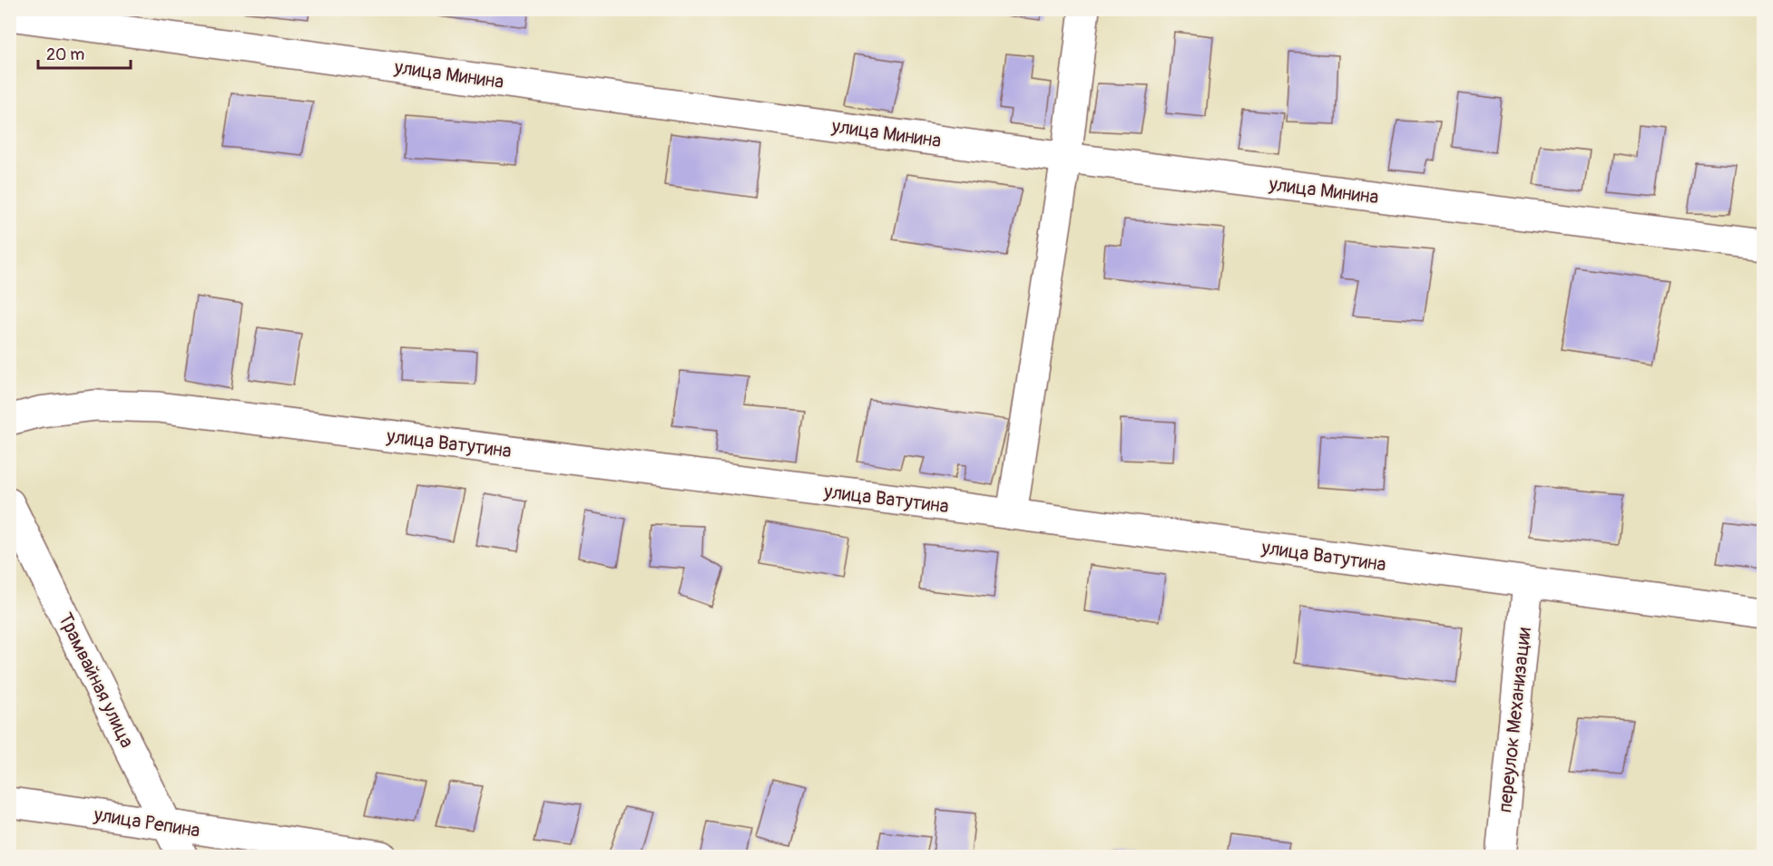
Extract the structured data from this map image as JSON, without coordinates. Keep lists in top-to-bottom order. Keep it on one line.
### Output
{"streets":{"street":["улица Минина","улица Ватутина","Трамвайная улица","переулок Механизации","улица Репина"]},"crossings":[["улица Ватутина","переулок Механизации"],["Трамвайная улица","улица Репина"]],"scale_bar":"20 m"}
